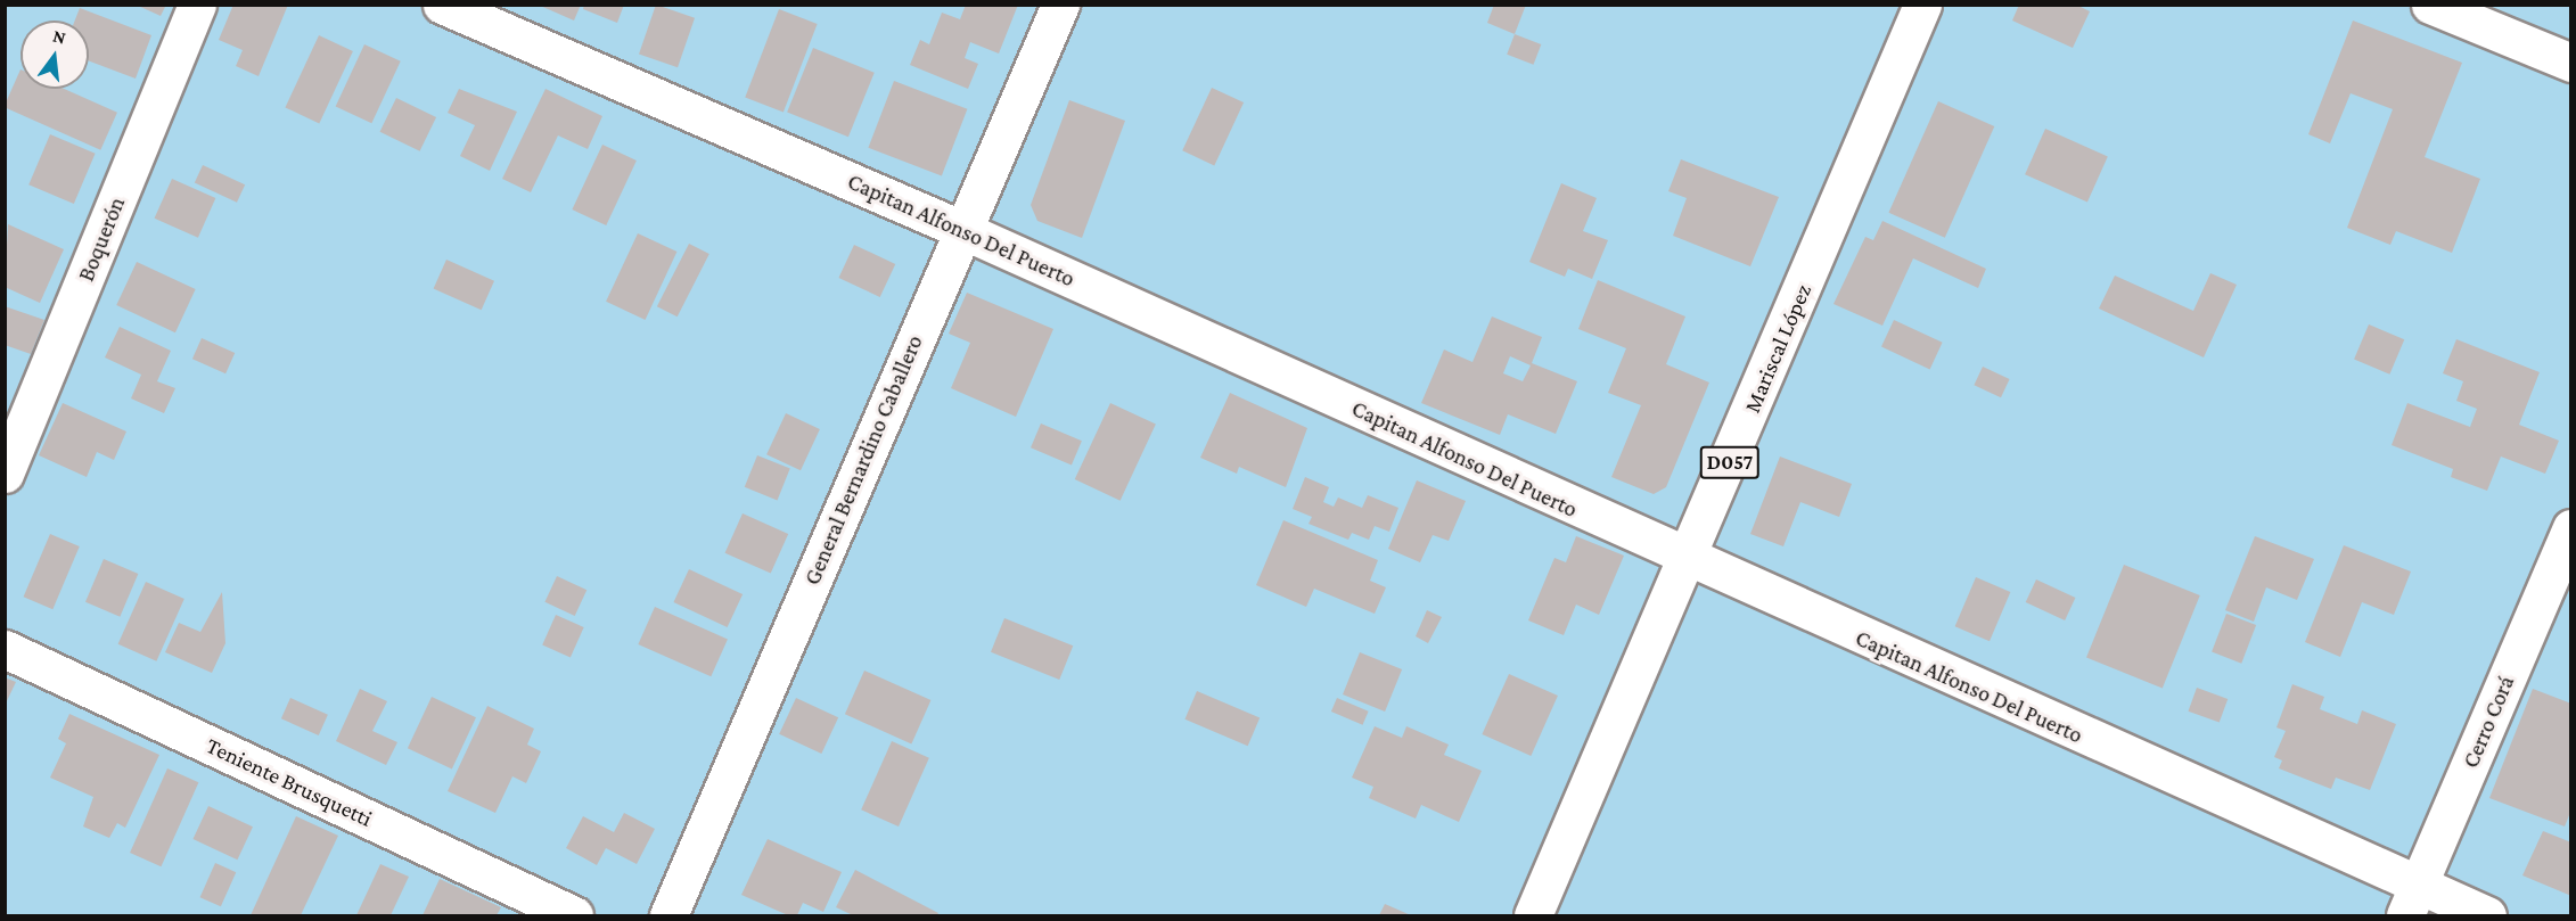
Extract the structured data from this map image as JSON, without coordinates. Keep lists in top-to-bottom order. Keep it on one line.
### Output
{"streets":{"street":["Capitan Alfonso Del Puerto","Boquerón","Mariscal López","General Bernardino Caballero","D057","Cerro Corá","Teniente Brusquetti"]},"crossings":[["Capitan Alfonso Del Puerto","Mariscal López"],["Capitan Alfonso Del Puerto","General Bernardino Caballero"],["Capitan Alfonso Del Puerto","Cerro Corá"]],"north":"top"}
